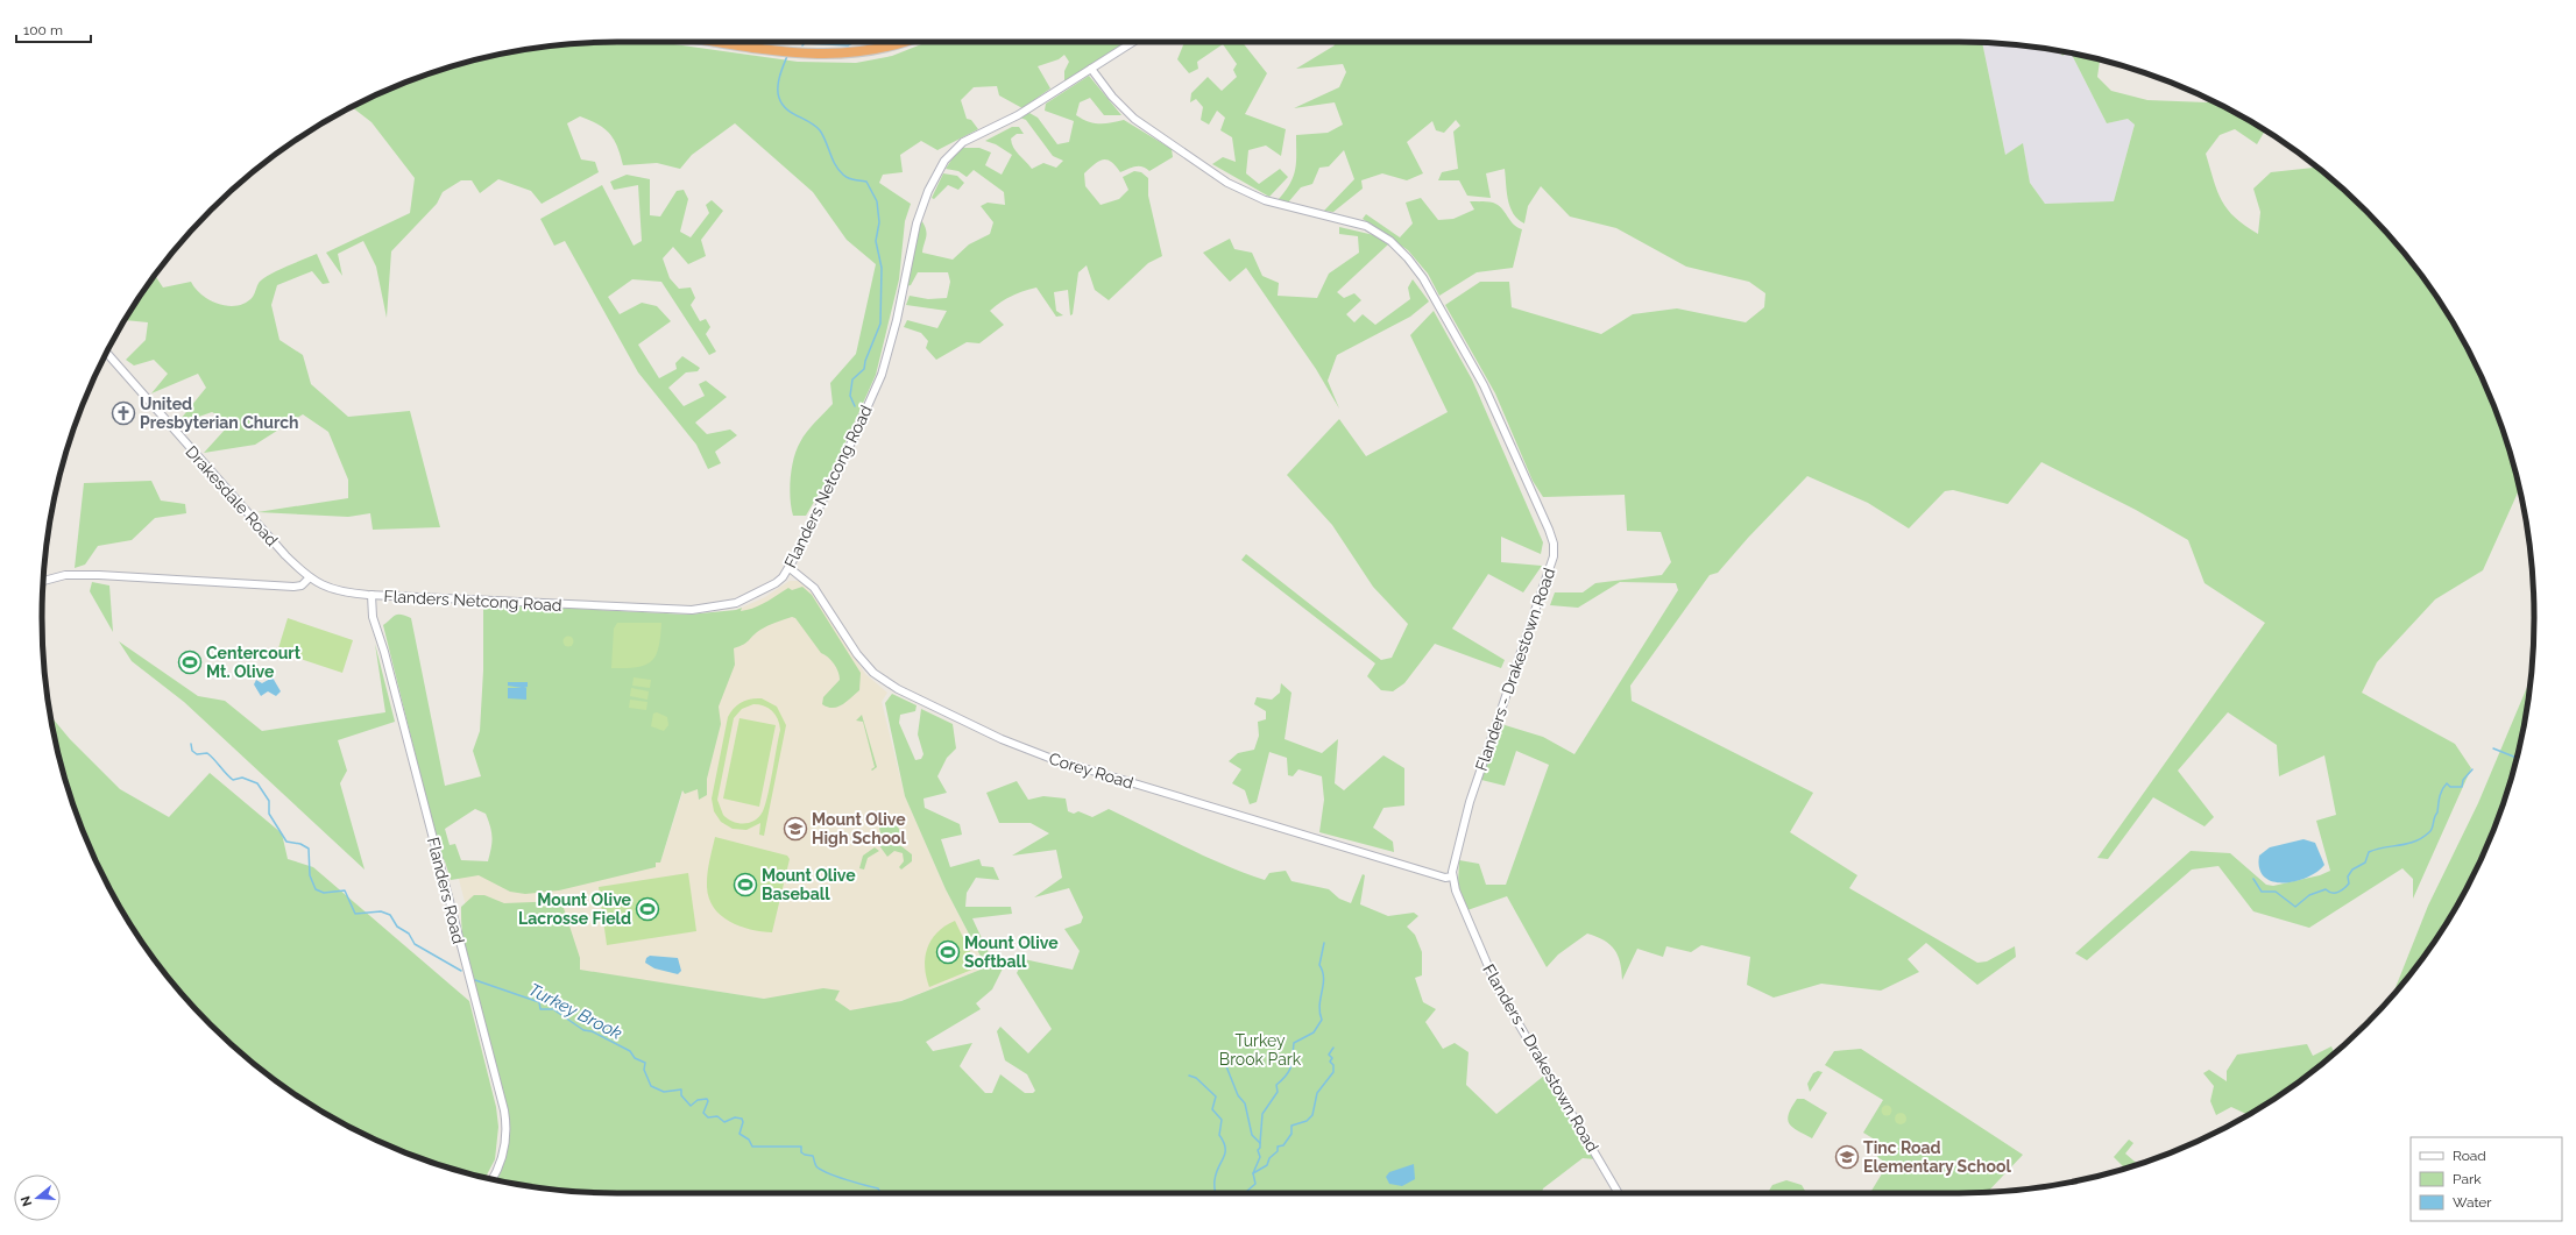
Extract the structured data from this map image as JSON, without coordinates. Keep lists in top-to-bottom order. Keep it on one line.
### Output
{"streets":{"street":["Flanders Netcong Road","Drakesdale Road","Flanders - Drakestown Road","Corey Road","Flanders Road"]},"crossings":[["Flanders Netcong Road","Drakesdale Road"],["Flanders Netcong Road","Flanders - Drakestown Road"],["Flanders Netcong Road","Corey Road"],["Flanders Netcong Road","Flanders Road"],["Flanders - Drakestown Road","Corey Road"]],"water":["Turkey Brook"],"parks":["Turkey Brook Park"],"places":{"church":["United Presbyterian Church"],"sports":["Centercourt Mt. Olive","Mount Olive Baseball","Mount Olive Lacrosse Field","Mount Olive Softball"],"school or university":["Mount Olive High School","Tinc Road Elementary School"]},"legend":["Road","Park","Water"],"scale_bar":"100 m","north":"left"}
